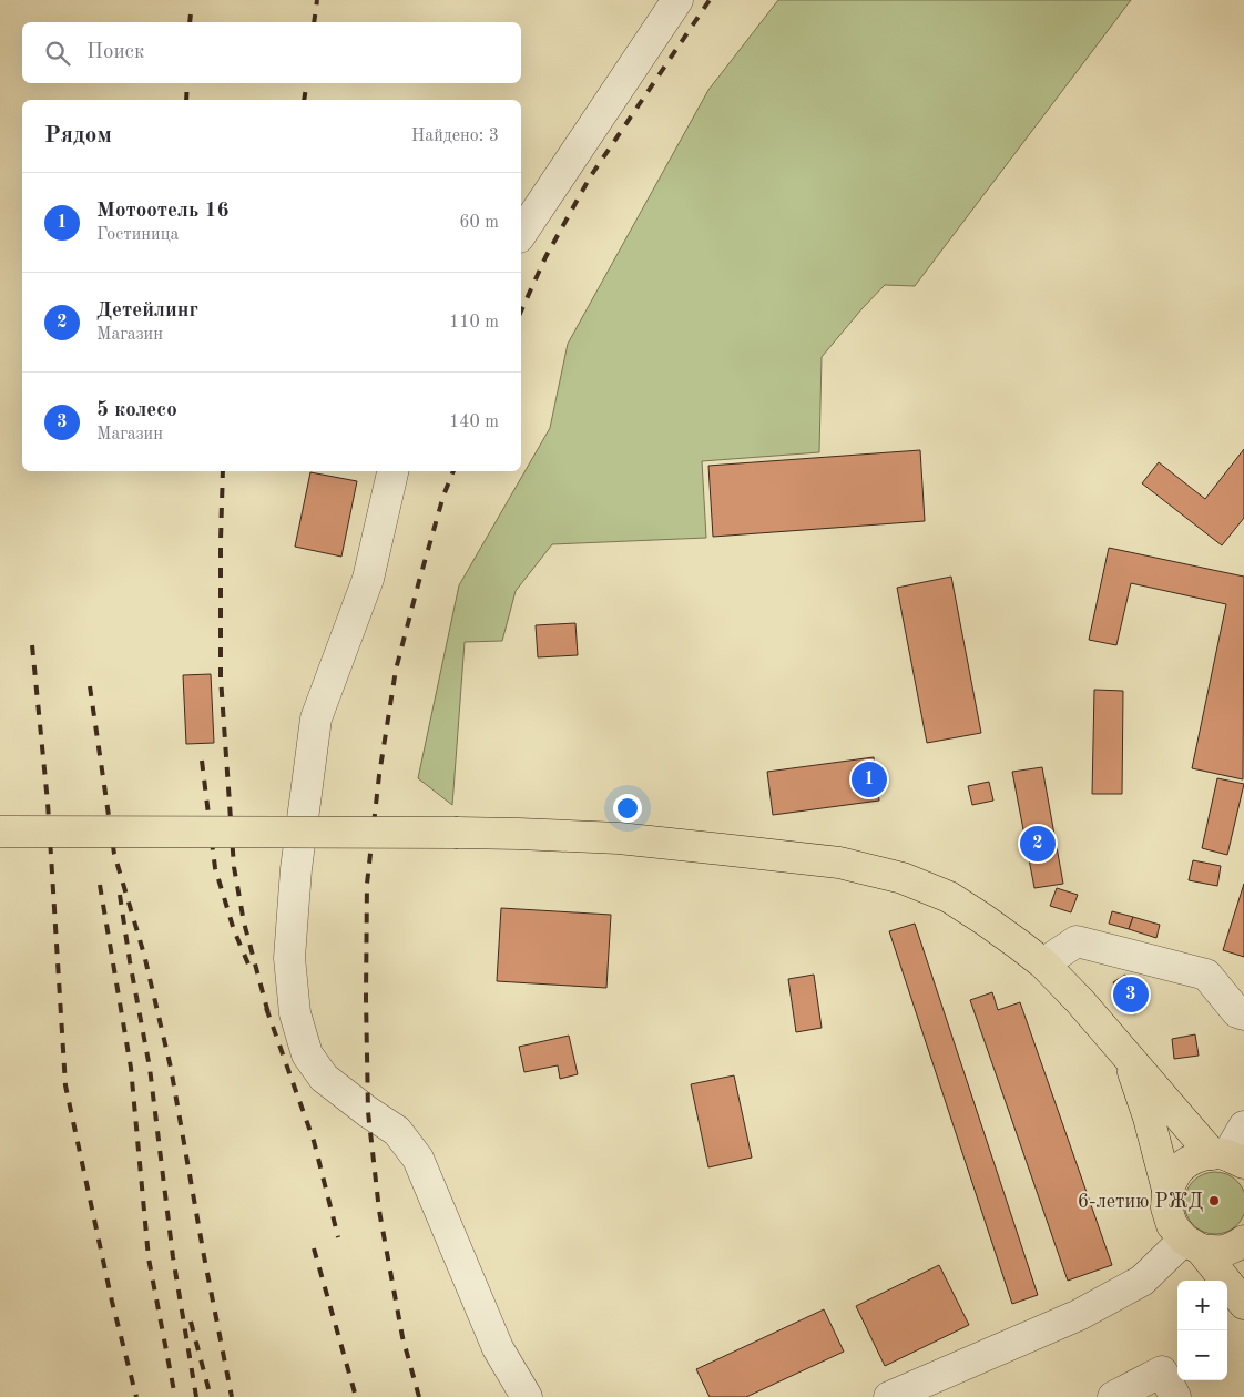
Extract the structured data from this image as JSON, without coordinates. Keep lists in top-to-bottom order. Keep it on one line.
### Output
{"places":["6-летию РЖД"],"page":{"search":"Поиск","heading":["Рядом","Найдено: 3"],"list":[{"mark":"1","name":"Мотоотель 16","note":"Гостиница","value":"60 m"},{"mark":"2","name":"Детейлинг","note":"Магазин","value":"110 m"},{"mark":"3","name":"5 колесо","note":"Магазин","value":"140 m"}],"pins":["1","2","3"],"map_buttons":["+","−"]}}
